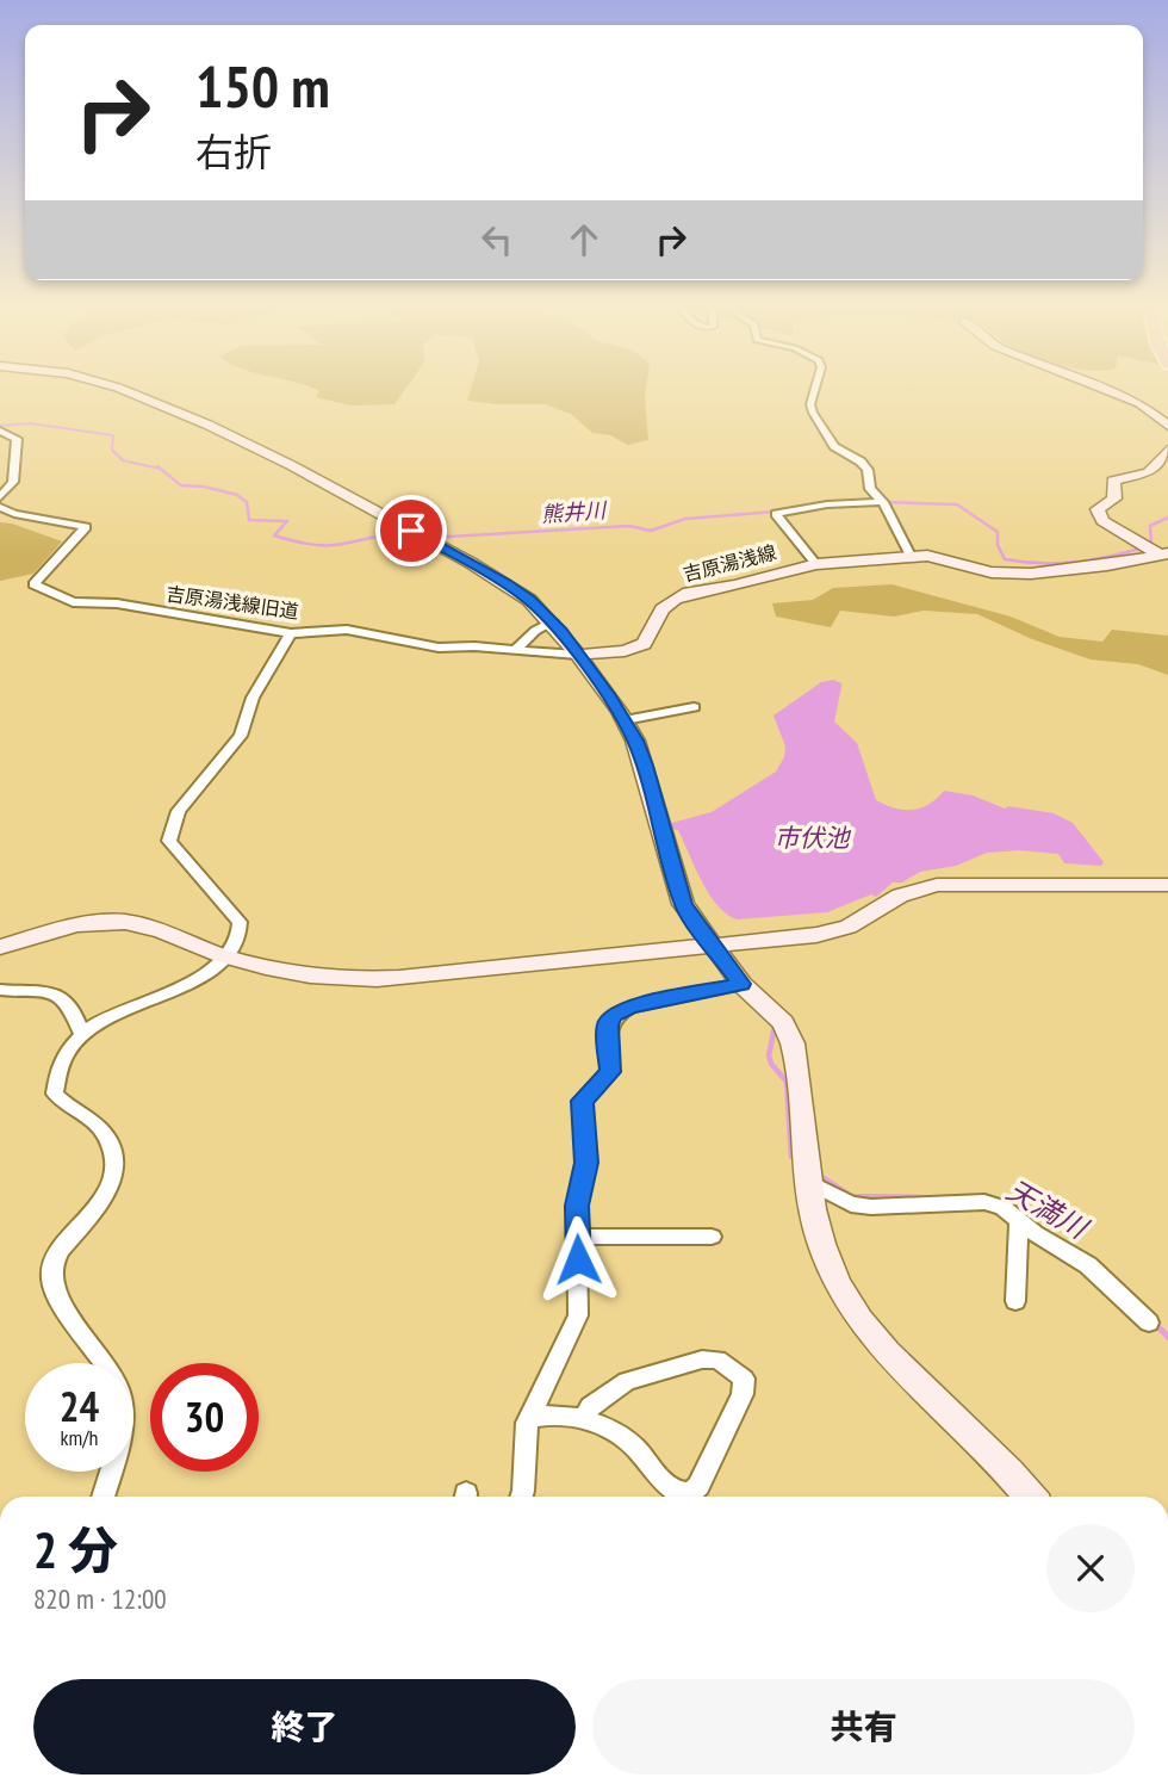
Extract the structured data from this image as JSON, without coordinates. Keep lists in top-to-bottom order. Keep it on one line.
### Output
{"streets":{"street":["吉原湯浅線","吉原湯浅線旧道"]},"crossings":[["吉原湯浅線","吉原湯浅線旧道"]],"water":["熊井川","市伏池","天満川"],"page":{"turn":["150 m","右折"],"speed":"24 km/h","limit":"30","heading":["2 分","820 m · 12:00"],"buttons":["終了","共有"]}}
